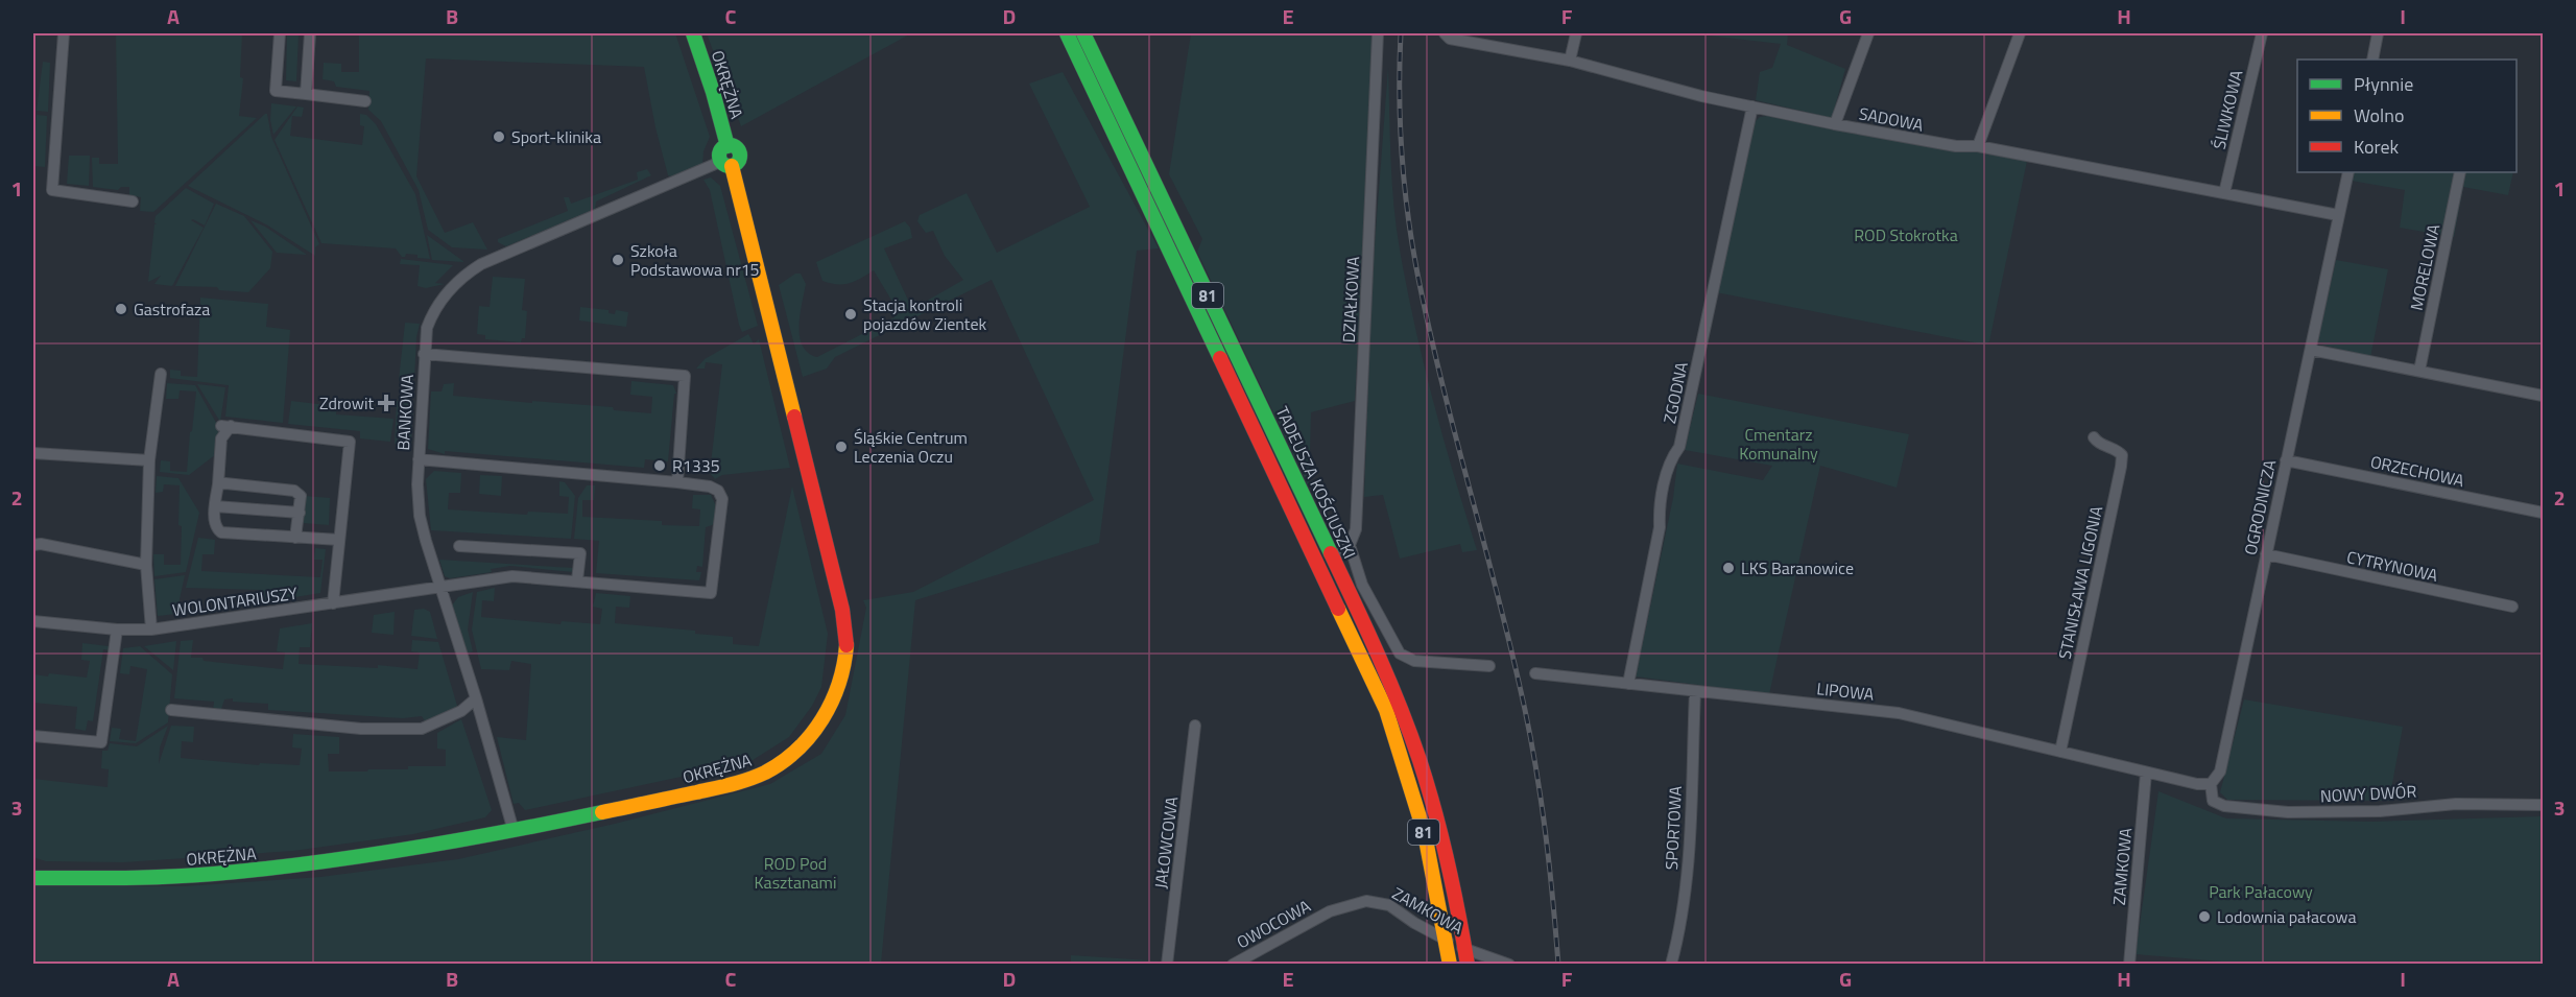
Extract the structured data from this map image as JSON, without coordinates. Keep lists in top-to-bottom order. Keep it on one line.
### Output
{"streets":{"main road":["OKRĘŻNA","81","TADEUSZA KOŚCIUSZKI"],"street":["ŚLIWKOWA","SADOWA","MORELOWA","DZIAŁKOWA","ZGODNA","BANKOWA","ORZECHOWA","OGRODNICZA","CYTRYNOWA","STANISŁAWA LIGONIA","WOLONTARIUSZY","LIPOWA","NOWY DWÓR","SPORTOWA","JAŁOWCOWA","ZAMKOWA","OWOCOWA"]},"crossings":[["OKRĘŻNA","BANKOWA"],["ŚLIWKOWA","SADOWA"],["SADOWA","ZGODNA"],["SADOWA","OGRODNICZA"],["ZGODNA","LIPOWA"],["BANKOWA","WOLONTARIUSZY"],["ORZECHOWA","OGRODNICZA"],["TADEUSZA KOŚCIUSZKI","ZAMKOWA"],["OGRODNICZA","CYTRYNOWA"],["OGRODNICZA","NOWY DWÓR"],["STANISŁAWA LIGONIA","LIPOWA"],["LIPOWA","SPORTOWA"],["LIPOWA","ZAMKOWA"],["ZAMKOWA","OWOCOWA"]],"parks":["ROD Stokrotka","Cmentarz Komunalny","ROD Pod Kasztanami","Park Pałacowy"],"places":{"other":["Sport-klinika","Szkoła Podstawowa nr15","Gastrofaza","Stacja kontroli pojazdów Zientek","Śląśkie Centrum Leczenia Oczu","R1335","LKS Baranowice","Lodownia pałacowa"],"health":["Zdrowit"]},"legend":["Płynnie","Wolno","Korek"],"grid":{"columns":["A","B","C","D","E","F","G","H","I"],"rows":["1","2","3"]}}
